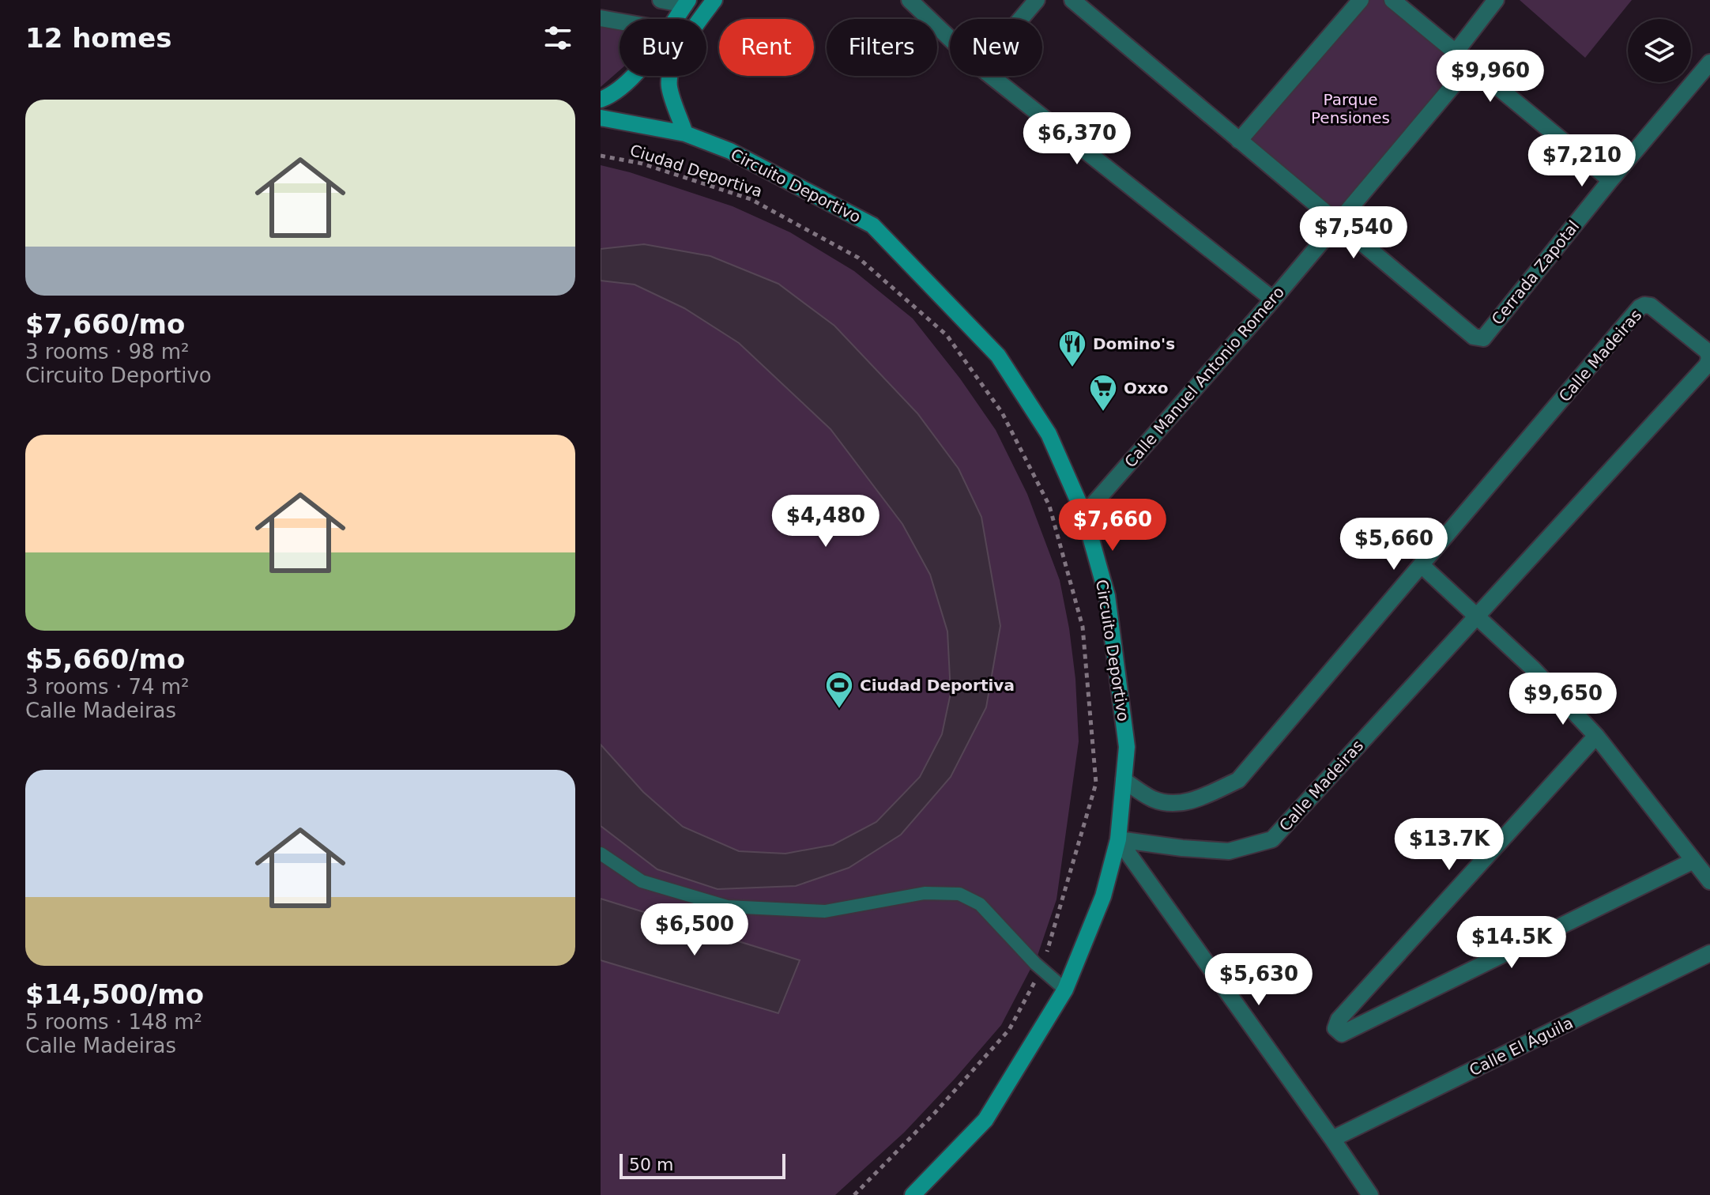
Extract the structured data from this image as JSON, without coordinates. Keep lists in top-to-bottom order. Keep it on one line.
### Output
{"streets":{"main road":["Circuito Deportivo"],"street":["Cerrada Zapotal","Calle Madeiras","Calle Manuel Antonio Romero","Calle El Águila"],"path":["Ciudad Deportiva"]},"crossings":[["Circuito Deportivo","Calle Madeiras"],["Circuito Deportivo","Calle Manuel Antonio Romero"],["Cerrada Zapotal","Calle Manuel Antonio Romero"]],"parks":["Parque Pensiones"],"places":{"restaurant":["Domino's"],"supermarket":["Oxxo"],"sports":["Ciudad Deportiva"]},"scale_bar":"50 m","page":{"heading":"12 homes","chip":["Buy","Rent","Filters","New"],"price":["$9,960","$6,370","$7,210","$7,540","$4,480","$7,660","$5,660","$9,650","$13.7K","$6,500","$14.5K","$5,630"],"list":[{"name":"$7,660/mo","note":"3 rooms · 98 m² · Circuito Deportivo"},{"name":"$5,660/mo","note":"3 rooms · 74 m² · Calle Madeiras"},{"name":"$14,500/mo","note":"5 rooms · 148 m² · Calle Madeiras"}],"scale":"50 m"}}
